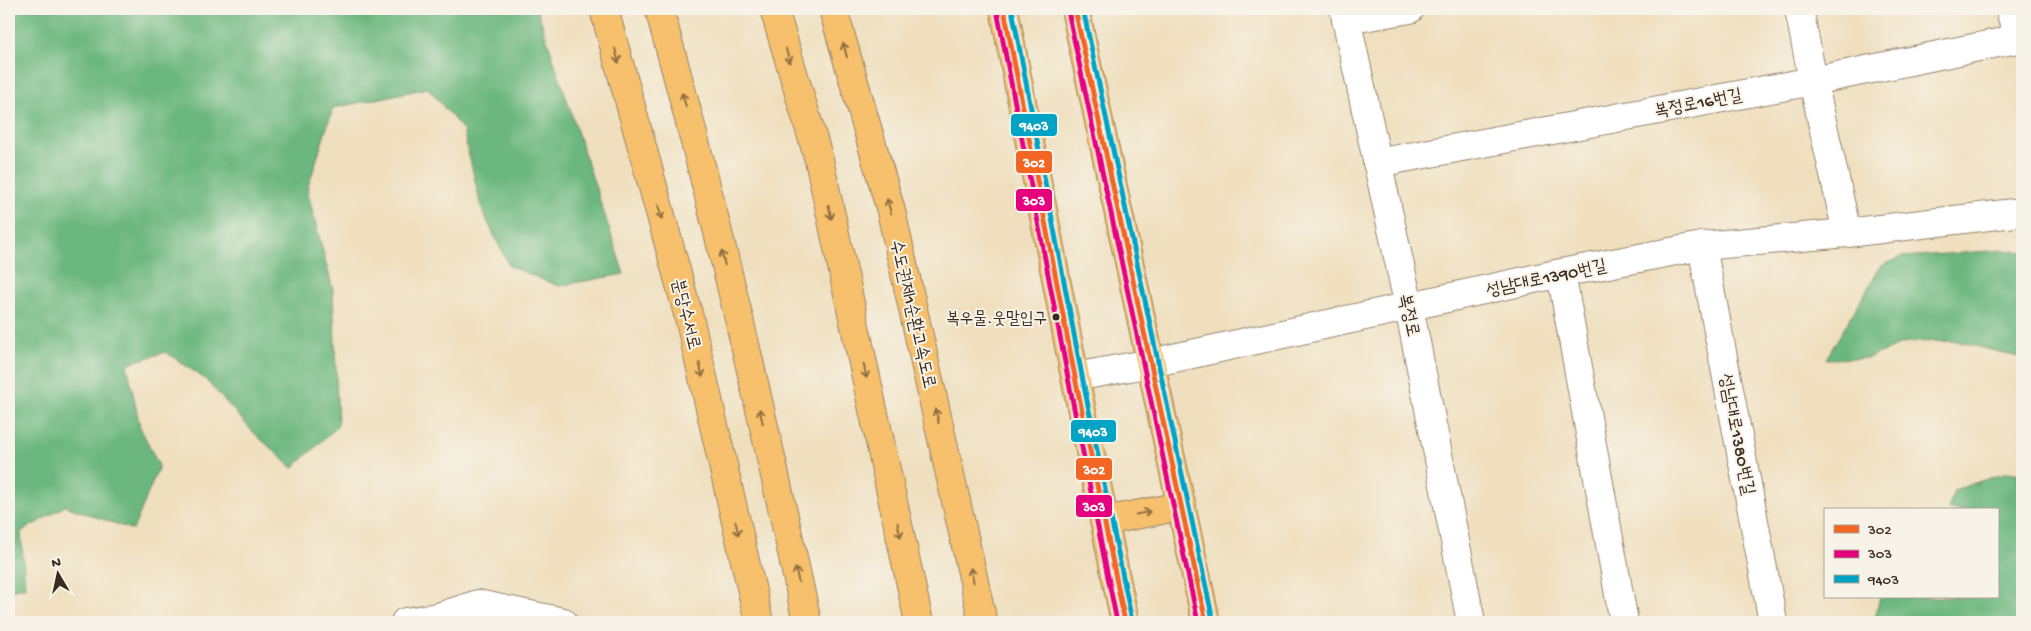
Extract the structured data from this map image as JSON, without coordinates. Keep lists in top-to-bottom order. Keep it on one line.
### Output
{"streets":{"main road":["분당수서로","수도권제1순환고속도로"],"street":["복정로16번길","성남대로1390번길","복정로","성남대로1380번길"]},"crossings":[["복정로16번길","복정로"],["성남대로1390번길","복정로"],["성남대로1390번길","성남대로1380번길"]],"places":["복우물.웃말입구"],"lines":["transit line 302","transit line 9403","transit line 303"],"legend":["302","303","9403"],"north":"top"}
